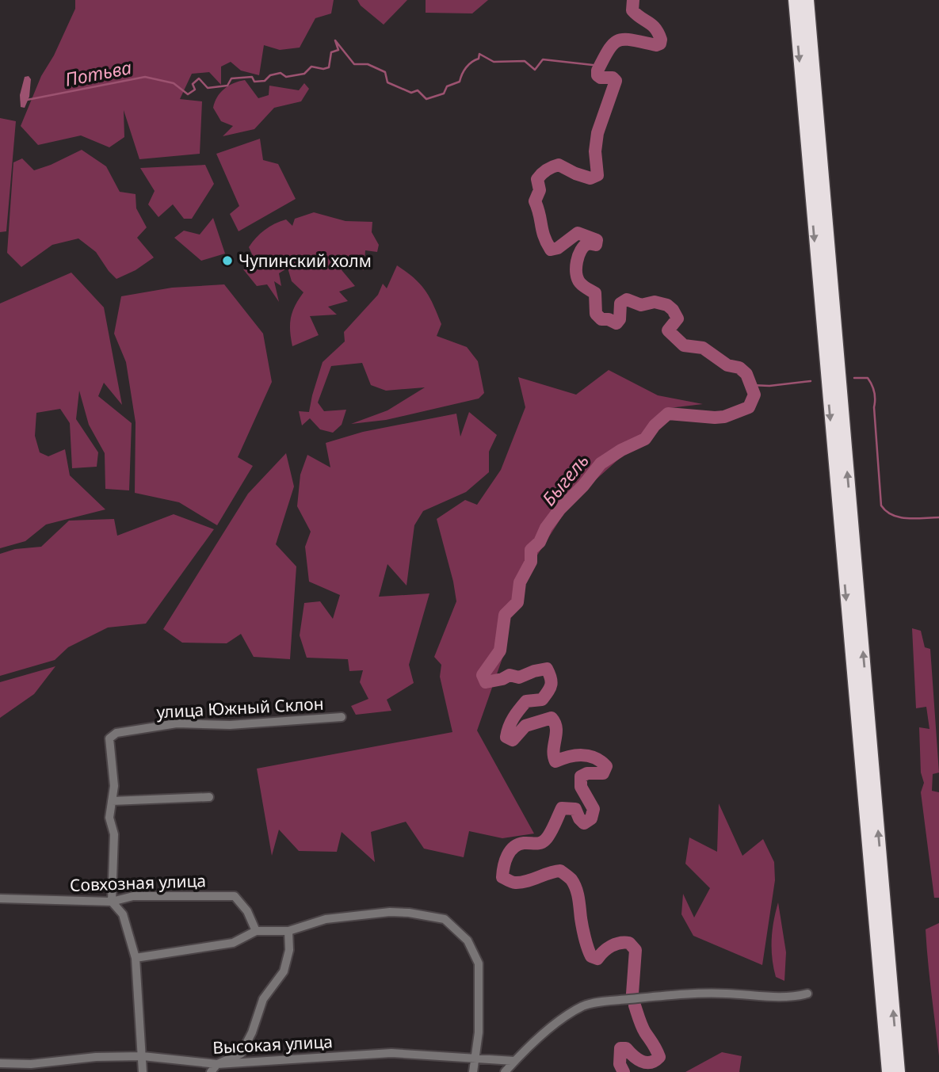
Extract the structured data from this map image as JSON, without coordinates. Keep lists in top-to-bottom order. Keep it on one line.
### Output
{"streets":{"street":["улица Южный Склон","Совхозная улица","Высокая улица"]},"water":["Потьва","Быгель"],"places":["Чупинский холм"]}
